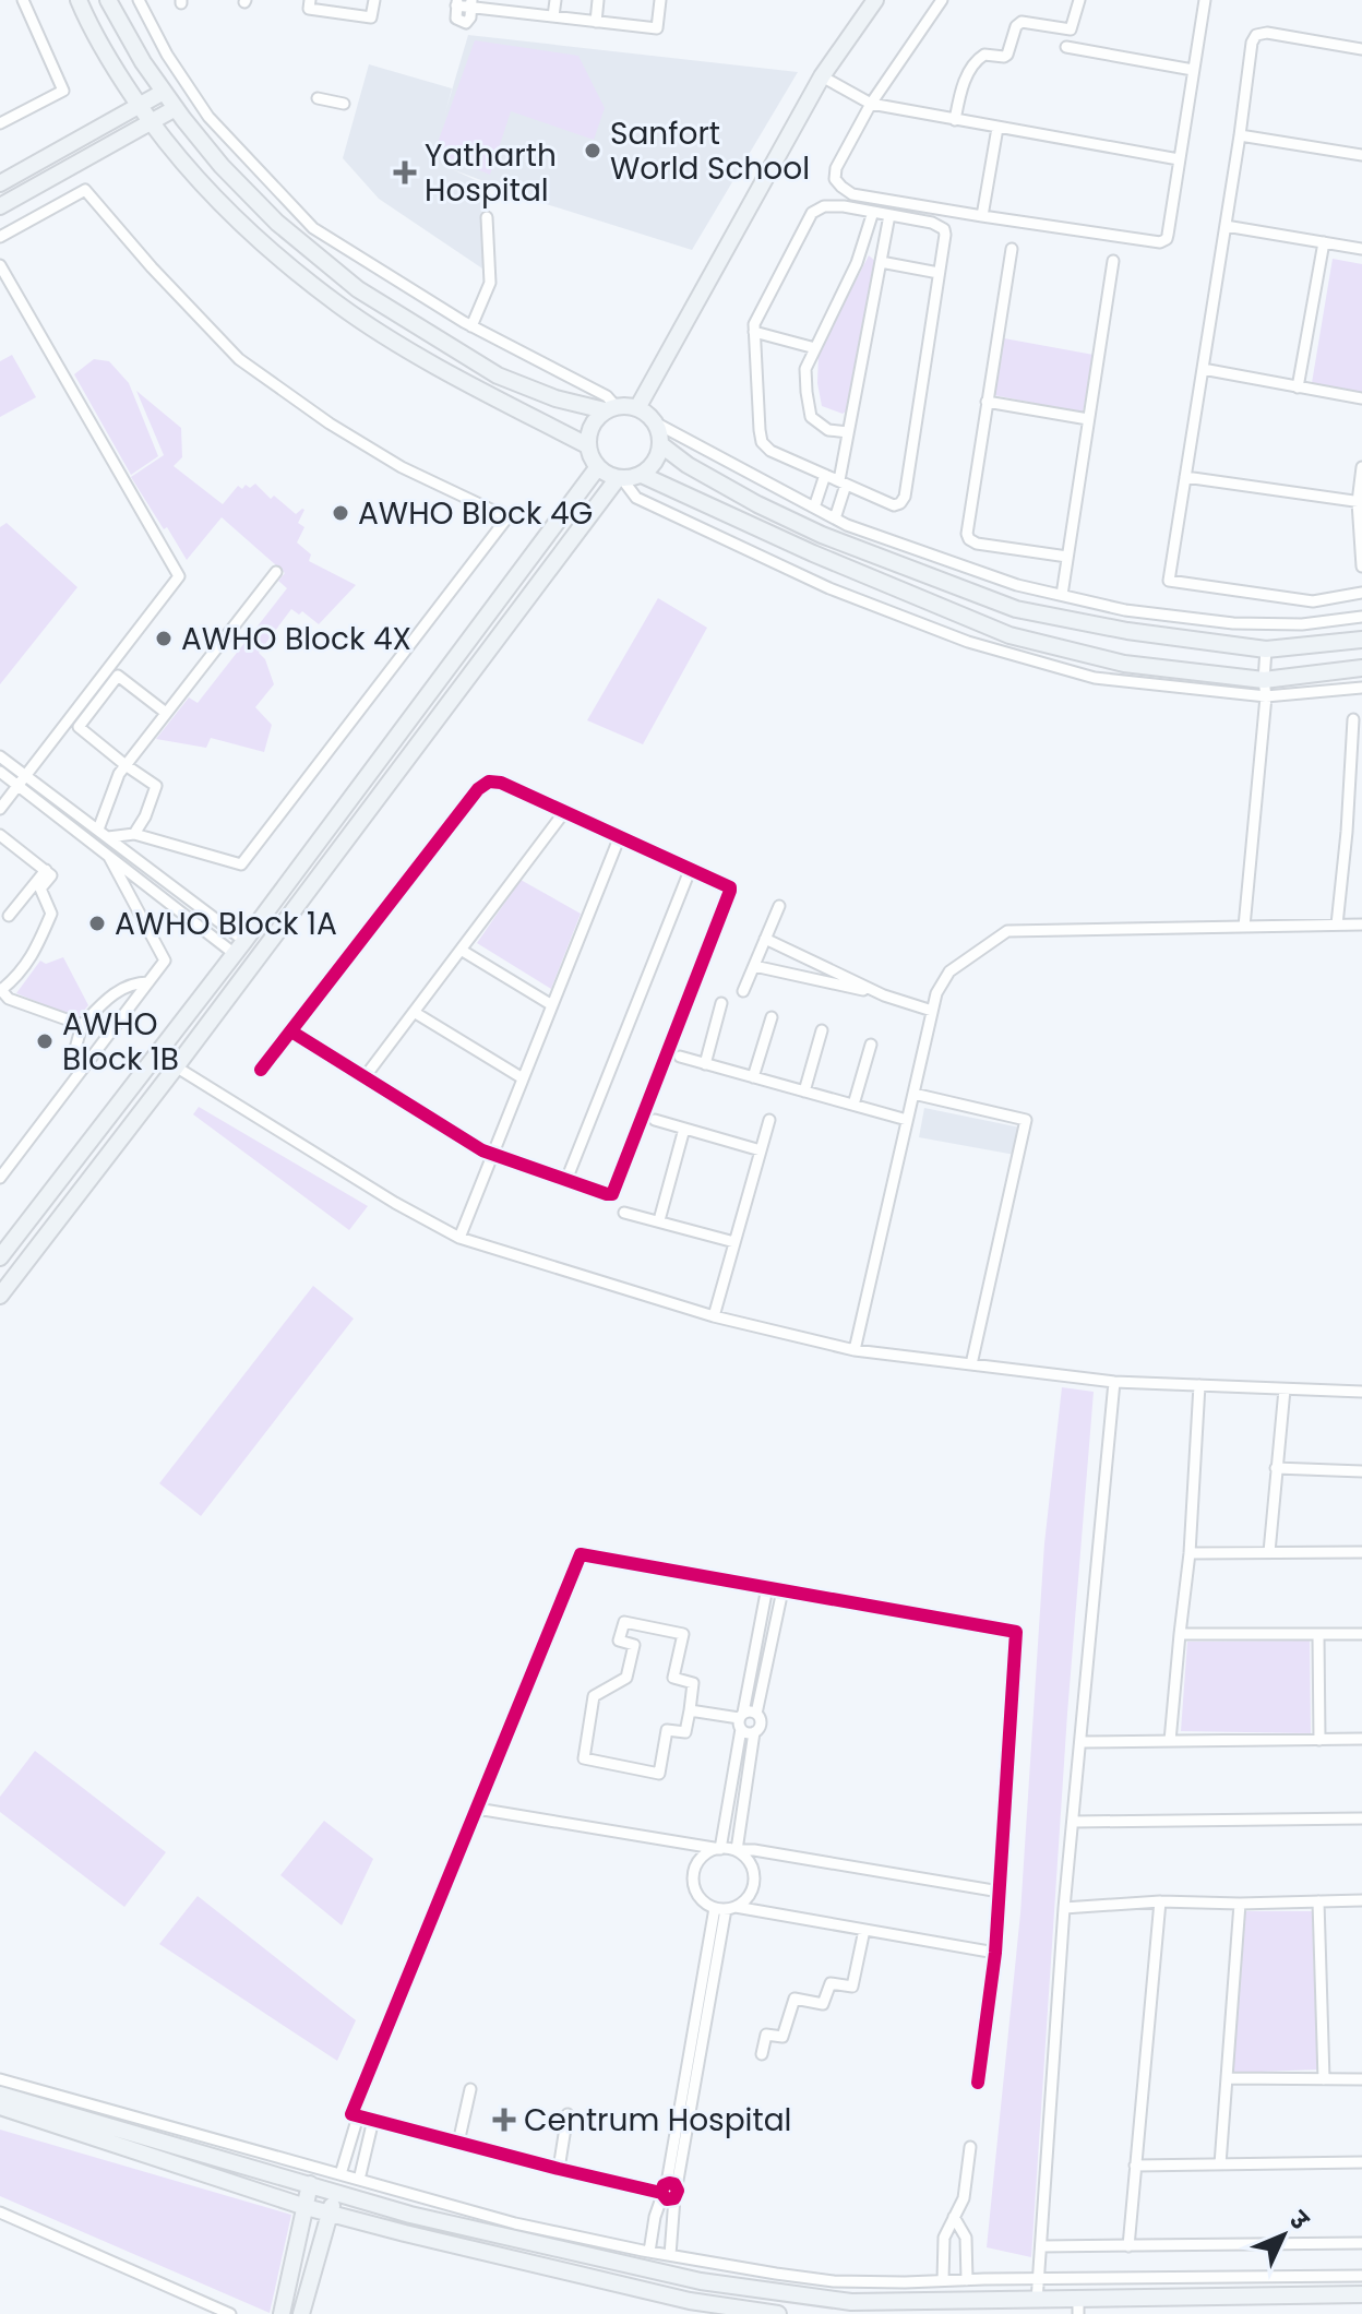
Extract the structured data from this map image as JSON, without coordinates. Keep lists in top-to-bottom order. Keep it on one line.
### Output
{"places":{"other":["Sanfort World School","AWHO Block 4G","AWHO Block 4X","AWHO Block 1A","AWHO Block 1B"],"health":["Yatharth Hospital","Centrum Hospital"]},"north":"top right"}
